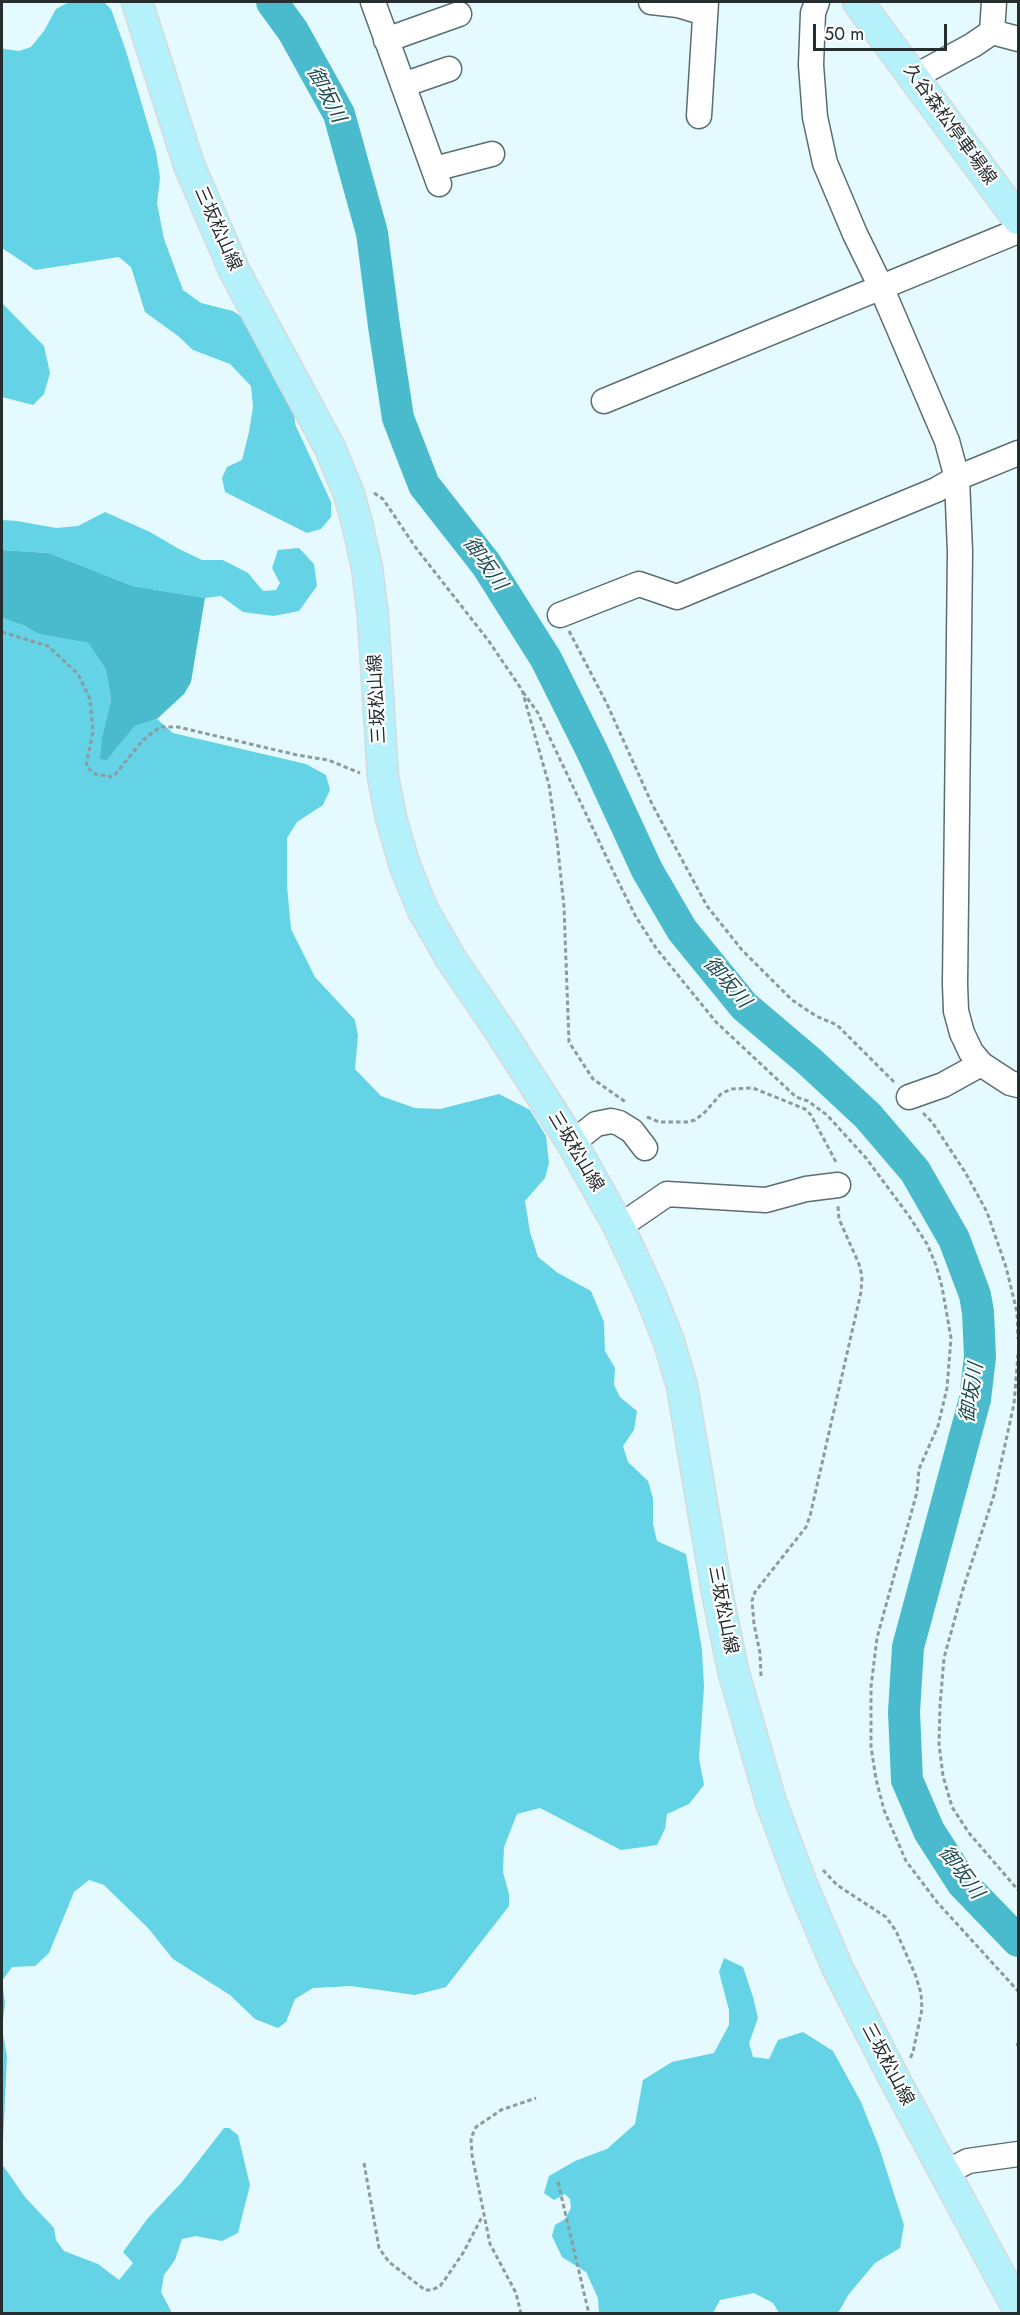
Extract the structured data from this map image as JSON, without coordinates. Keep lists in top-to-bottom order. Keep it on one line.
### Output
{"streets":{"main road":["久谷森松停車場線","三坂松山線"]},"water":["御坂川"],"scale_bar":"50 m"}
